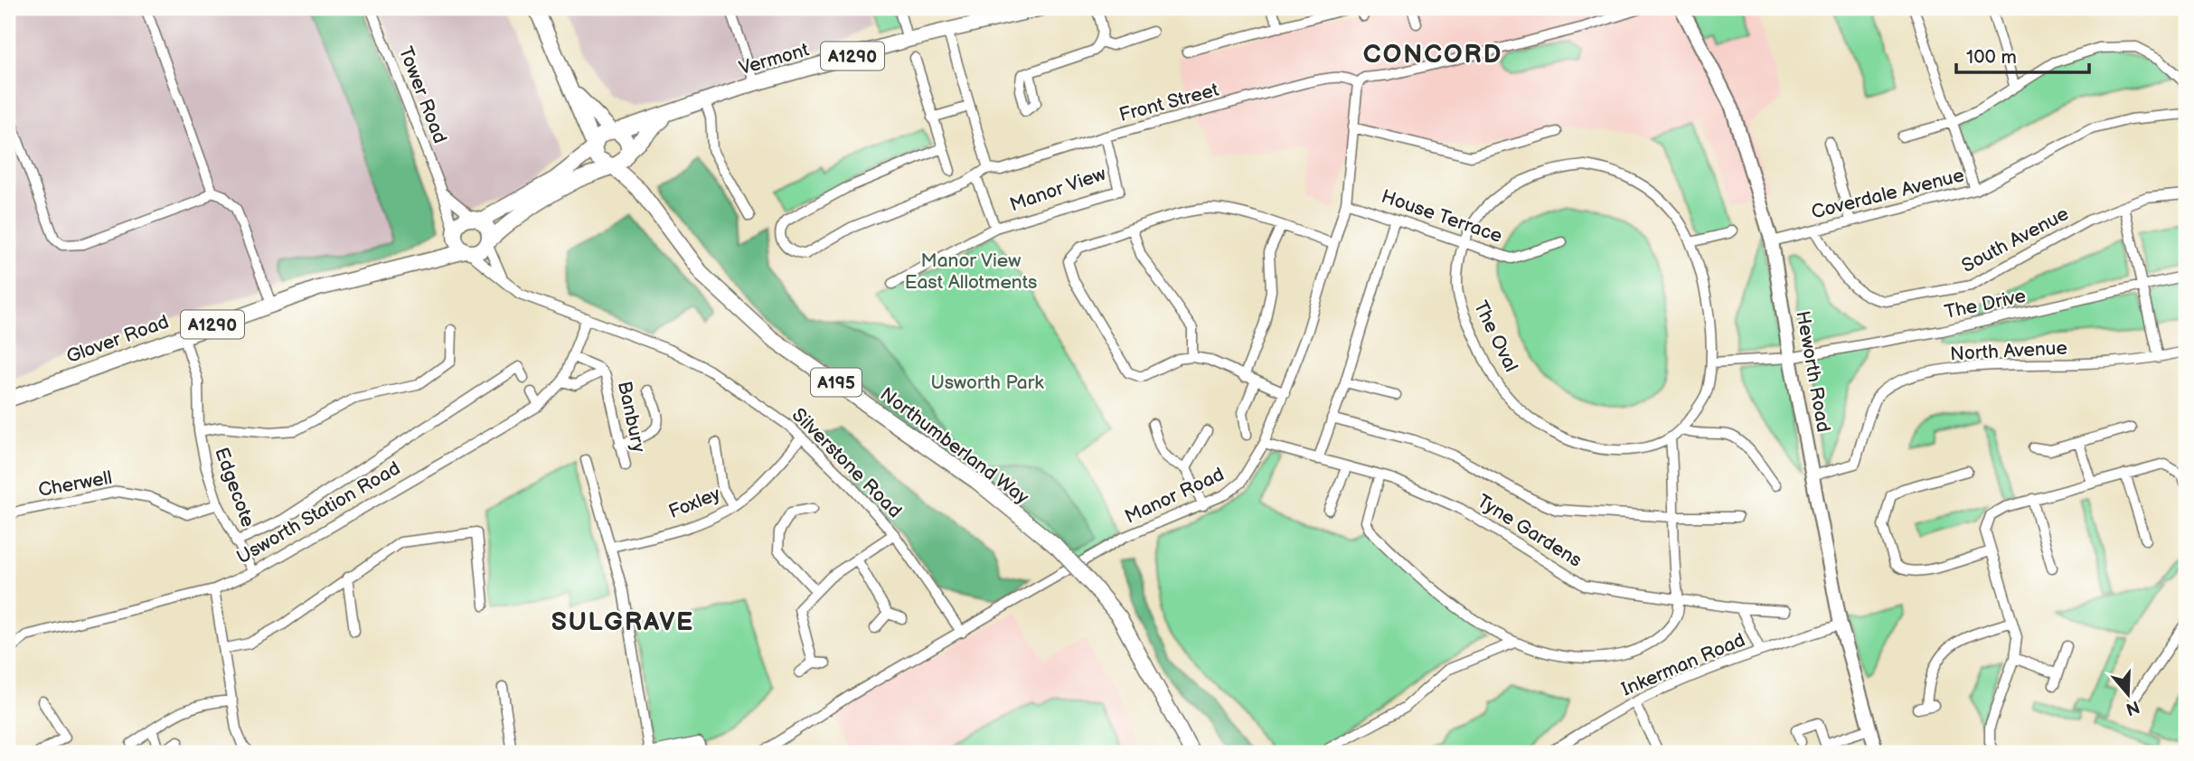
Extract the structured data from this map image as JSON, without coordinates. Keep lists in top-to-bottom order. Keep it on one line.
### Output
{"streets":{"main road":["A1290","Vermont","Glover Road","A195","Northumberland Way"],"street":["Tower Road","Front Street","Manor View","Coverdale Avenue","House Terrace","South Avenue","The Drive","The Oval","North Avenue","Heworth Road","Banbury","Silverstone Road","Cherwell","Edgecote","Manor Road","Foxley","Usworth Station Road","Tyne Gardens","Inkerman Road"]},"crossings":[["A1290","Vermont"],["A1290","Tower Road"],["A1290","Glover Road"],["A1290","A195"],["A1290","Northumberland Way"],["A1290","Silverstone Road"],["Vermont","A195"],["Vermont","Northumberland Way"],["Tower Road","Glover Road"],["Tower Road","Silverstone Road"],["Front Street","Manor View"],["Front Street","Manor Road"],["Coverdale Avenue","South Avenue"],["Coverdale Avenue","Heworth Road"],["House Terrace","The Oval"],["House Terrace","Manor Road"],["The Drive","The Oval"],["The Drive","Heworth Road"],["Glover Road","Silverstone Road"],["Glover Road","Edgecote"],["North Avenue","Heworth Road"],["Heworth Road","Inkerman Road"],["A195","Northumberland Way"],["Banbury","Usworth Station Road"],["Silverstone Road","Manor Road"],["Silverstone Road","Foxley"],["Silverstone Road","Usworth Station Road"],["Cherwell","Edgecote"],["Edgecote","Usworth Station Road"],["Manor Road","Tyne Gardens"]],"districts":["CONCORD","SULGRAVE"],"parks":["Manor View East Allotments","Usworth Park"],"scale_bar":"100 m","north":"bottom"}
